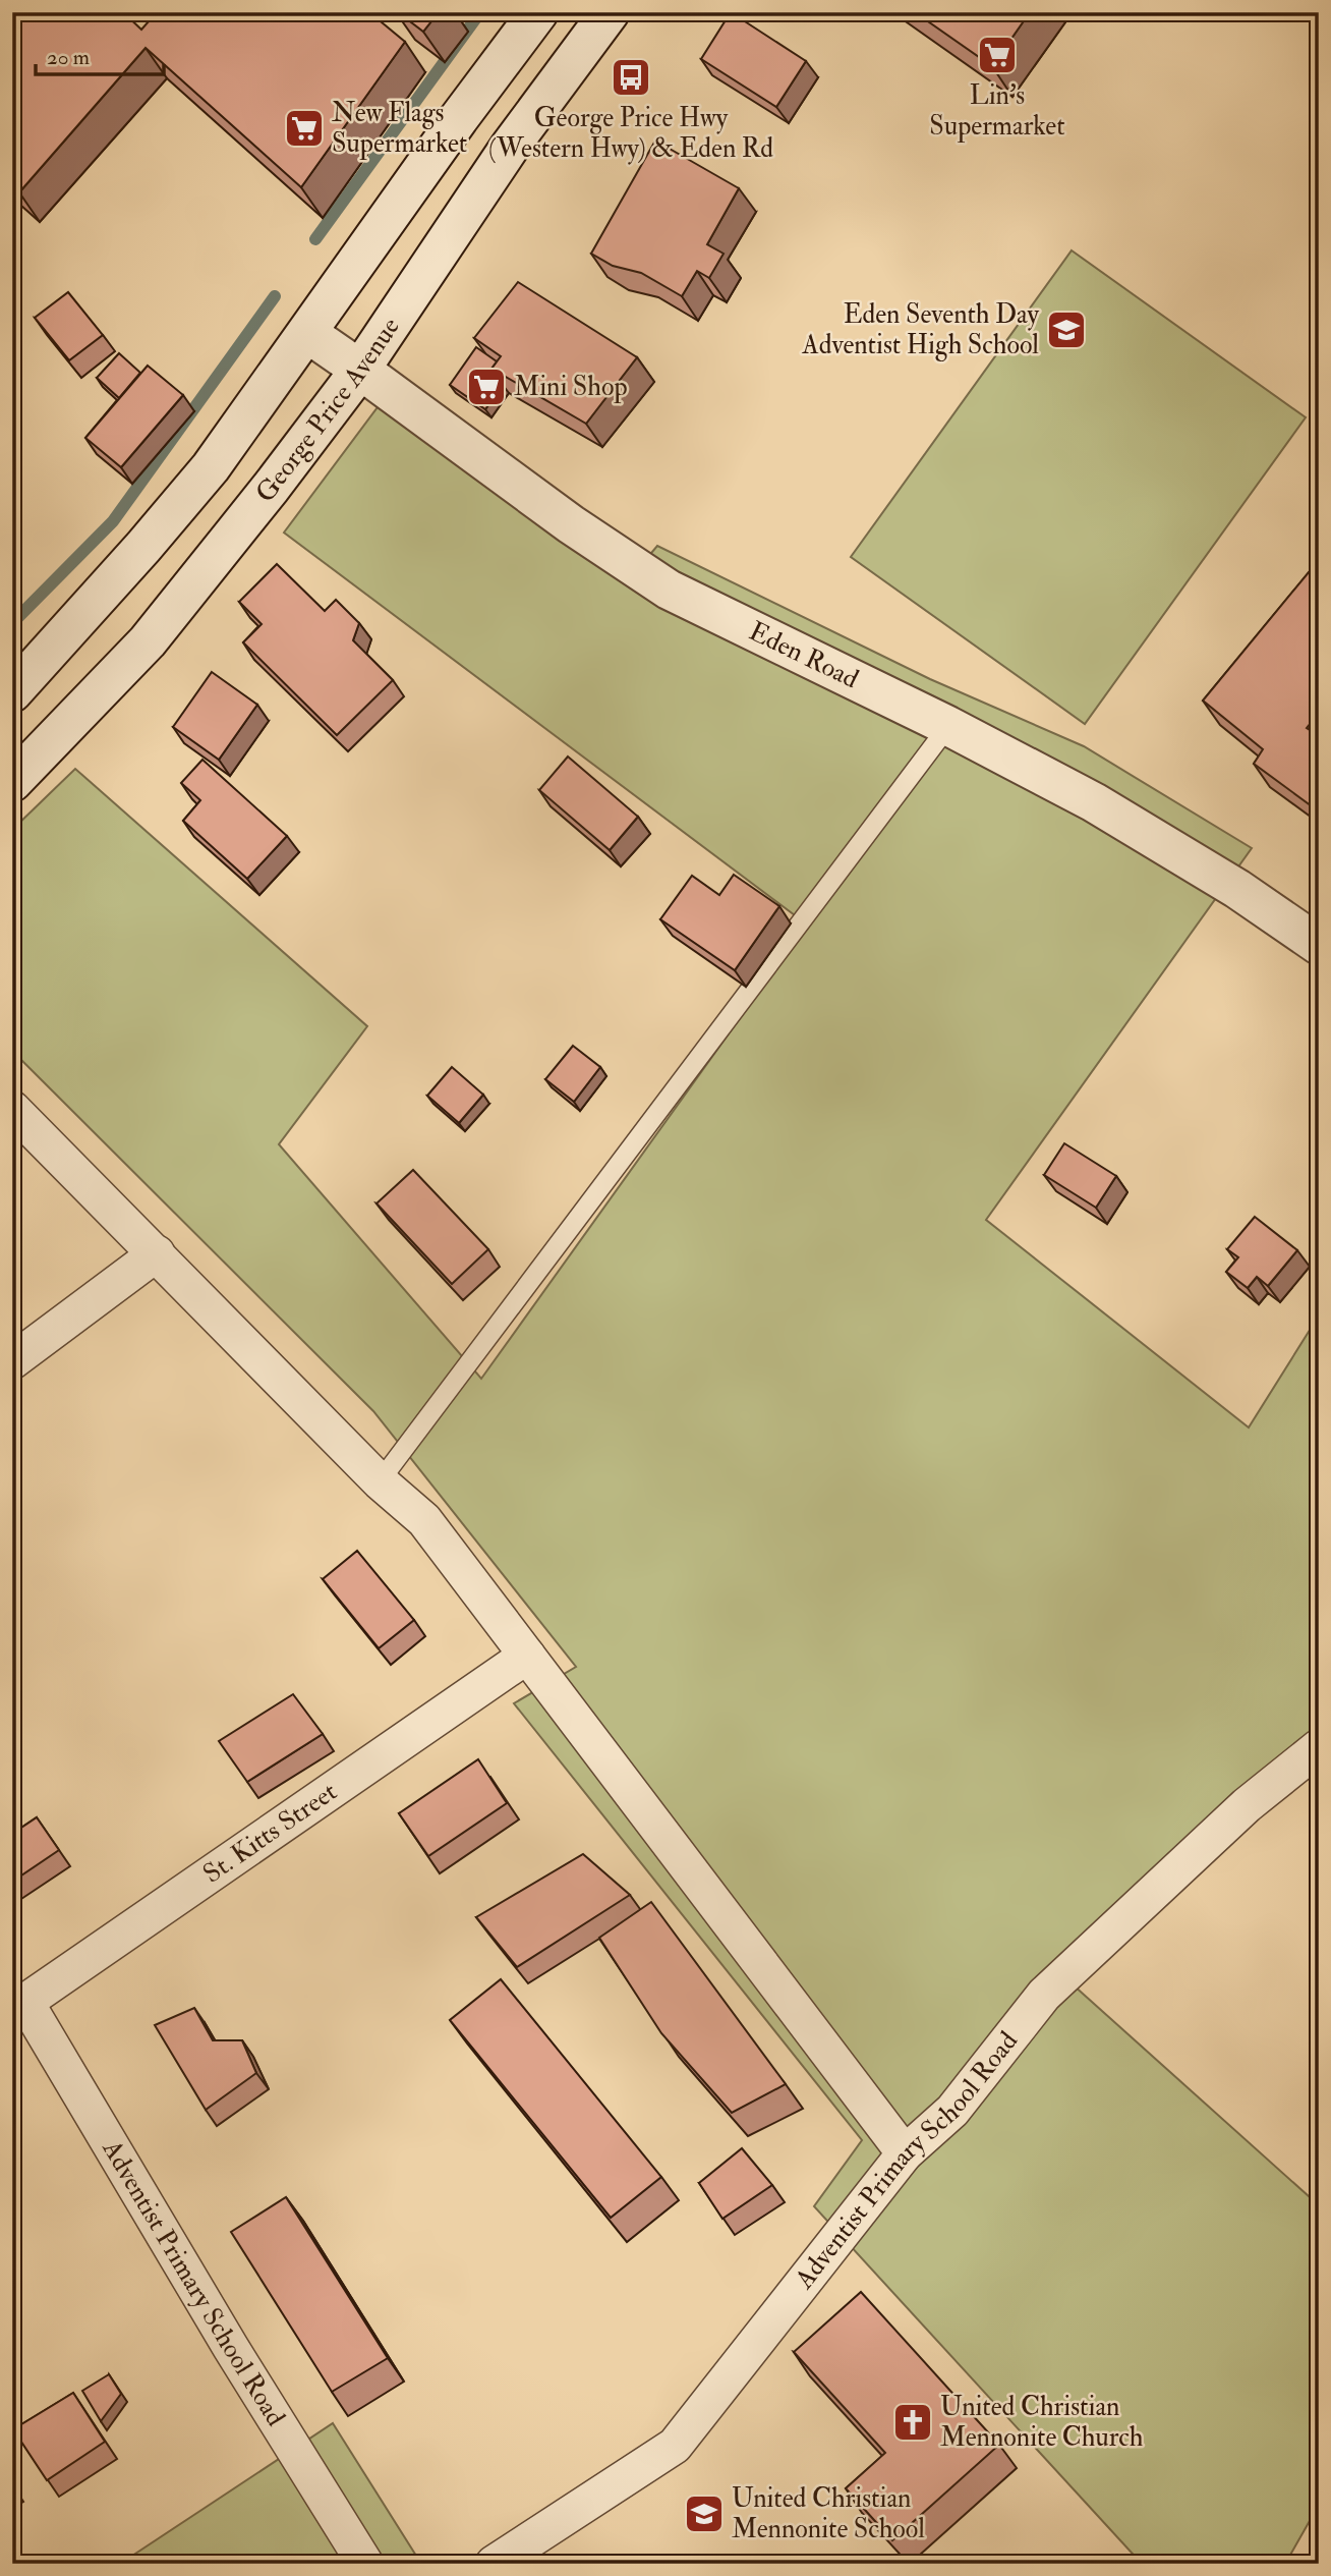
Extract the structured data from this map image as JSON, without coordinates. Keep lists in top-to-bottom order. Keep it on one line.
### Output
{"streets":{"main road":["George Price Avenue","Eden Road"],"street":["St. Kitts Street","Adventist Primary School Road"]},"crossings":[["George Price Avenue","Eden Road"],["St. Kitts Street","Adventist Primary School Road"]],"places":{"supermarket":["Lin's Supermarket","New Flags Supermarket","Mini Shop"],"bus stop":["George Price Hwy (Western Hwy) & Eden Rd"],"school or university":["Eden Seventh Day Adventist High School","United Christian Mennonite School"],"church":["United Christian Mennonite Church"]},"scale_bar":"20 m"}
